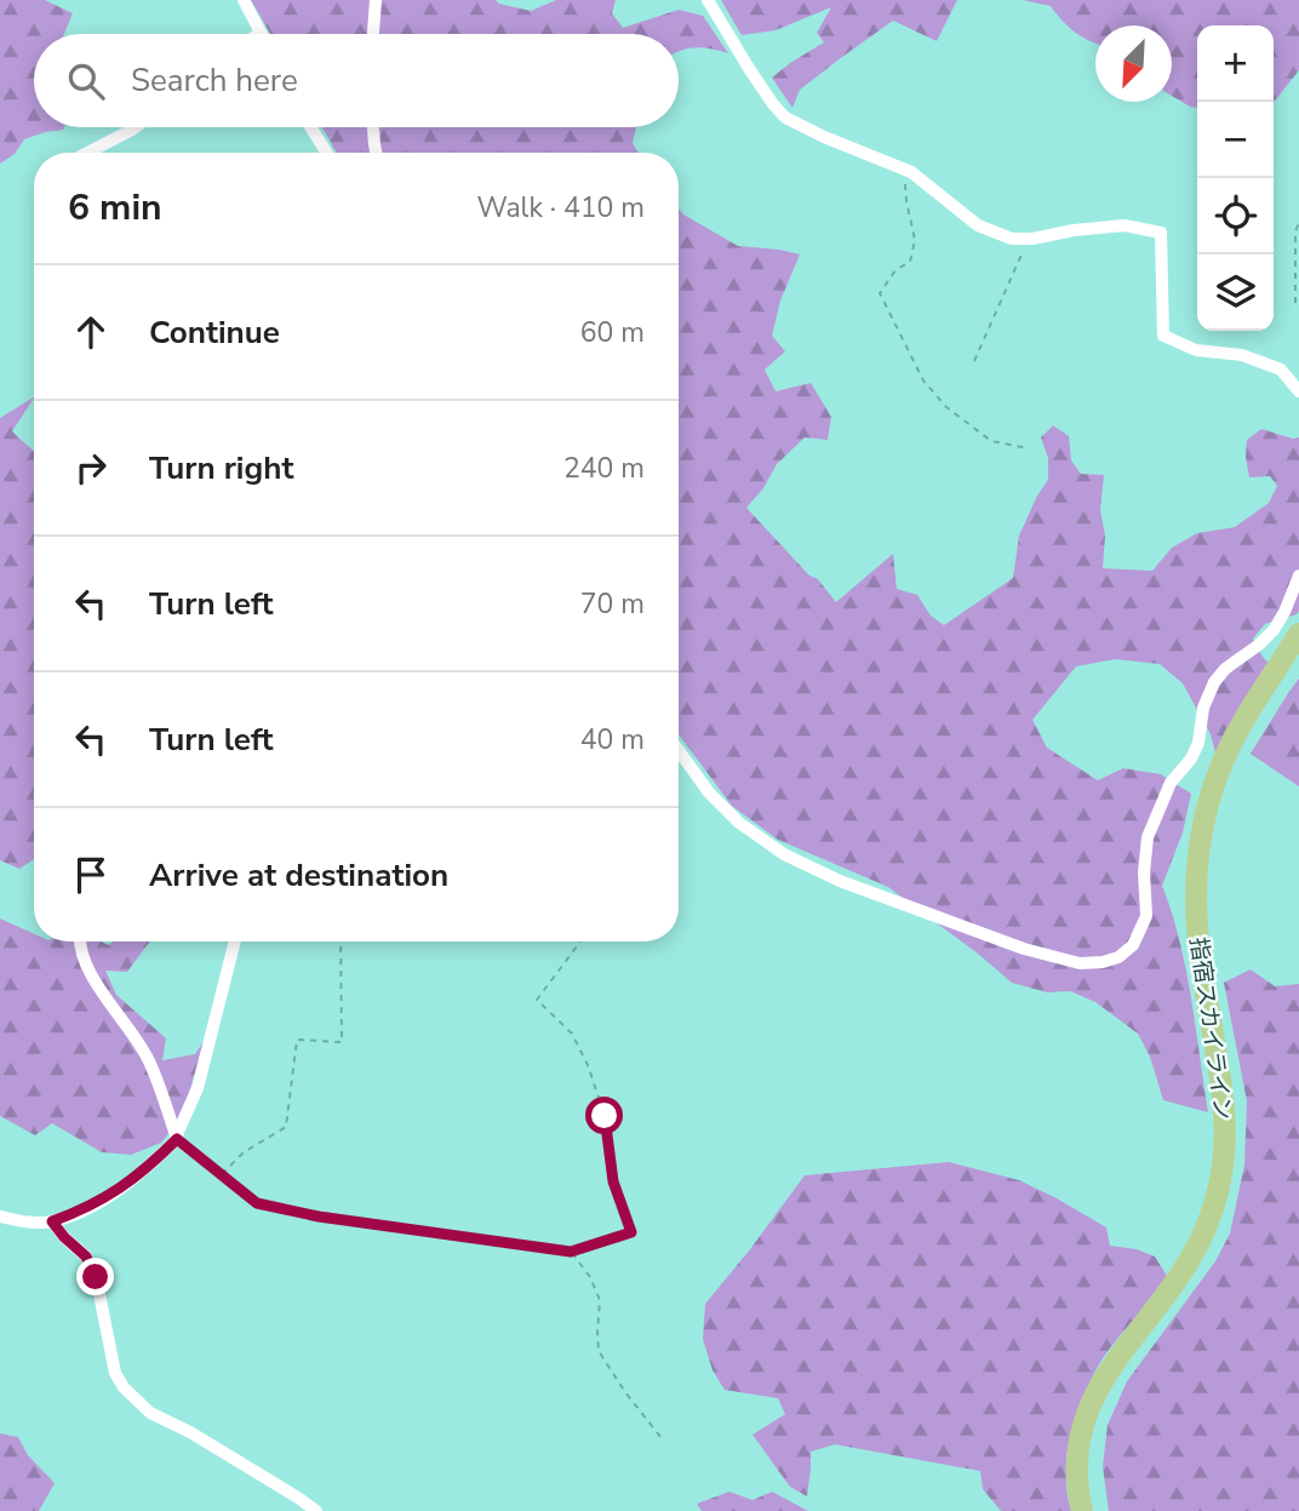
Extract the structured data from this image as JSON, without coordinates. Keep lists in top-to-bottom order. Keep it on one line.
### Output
{"streets":{"main road":["指宿スカイライン"]},"north":"bottom left","page":{"map_buttons":["+","−"],"search":"Search here","heading":["6 min","Walk · 410 m"],"list":[["Continue","60 m"],["Turn right","240 m"],["Turn left","70 m"],["Turn left","40 m"],"Arrive at destination"]}}
